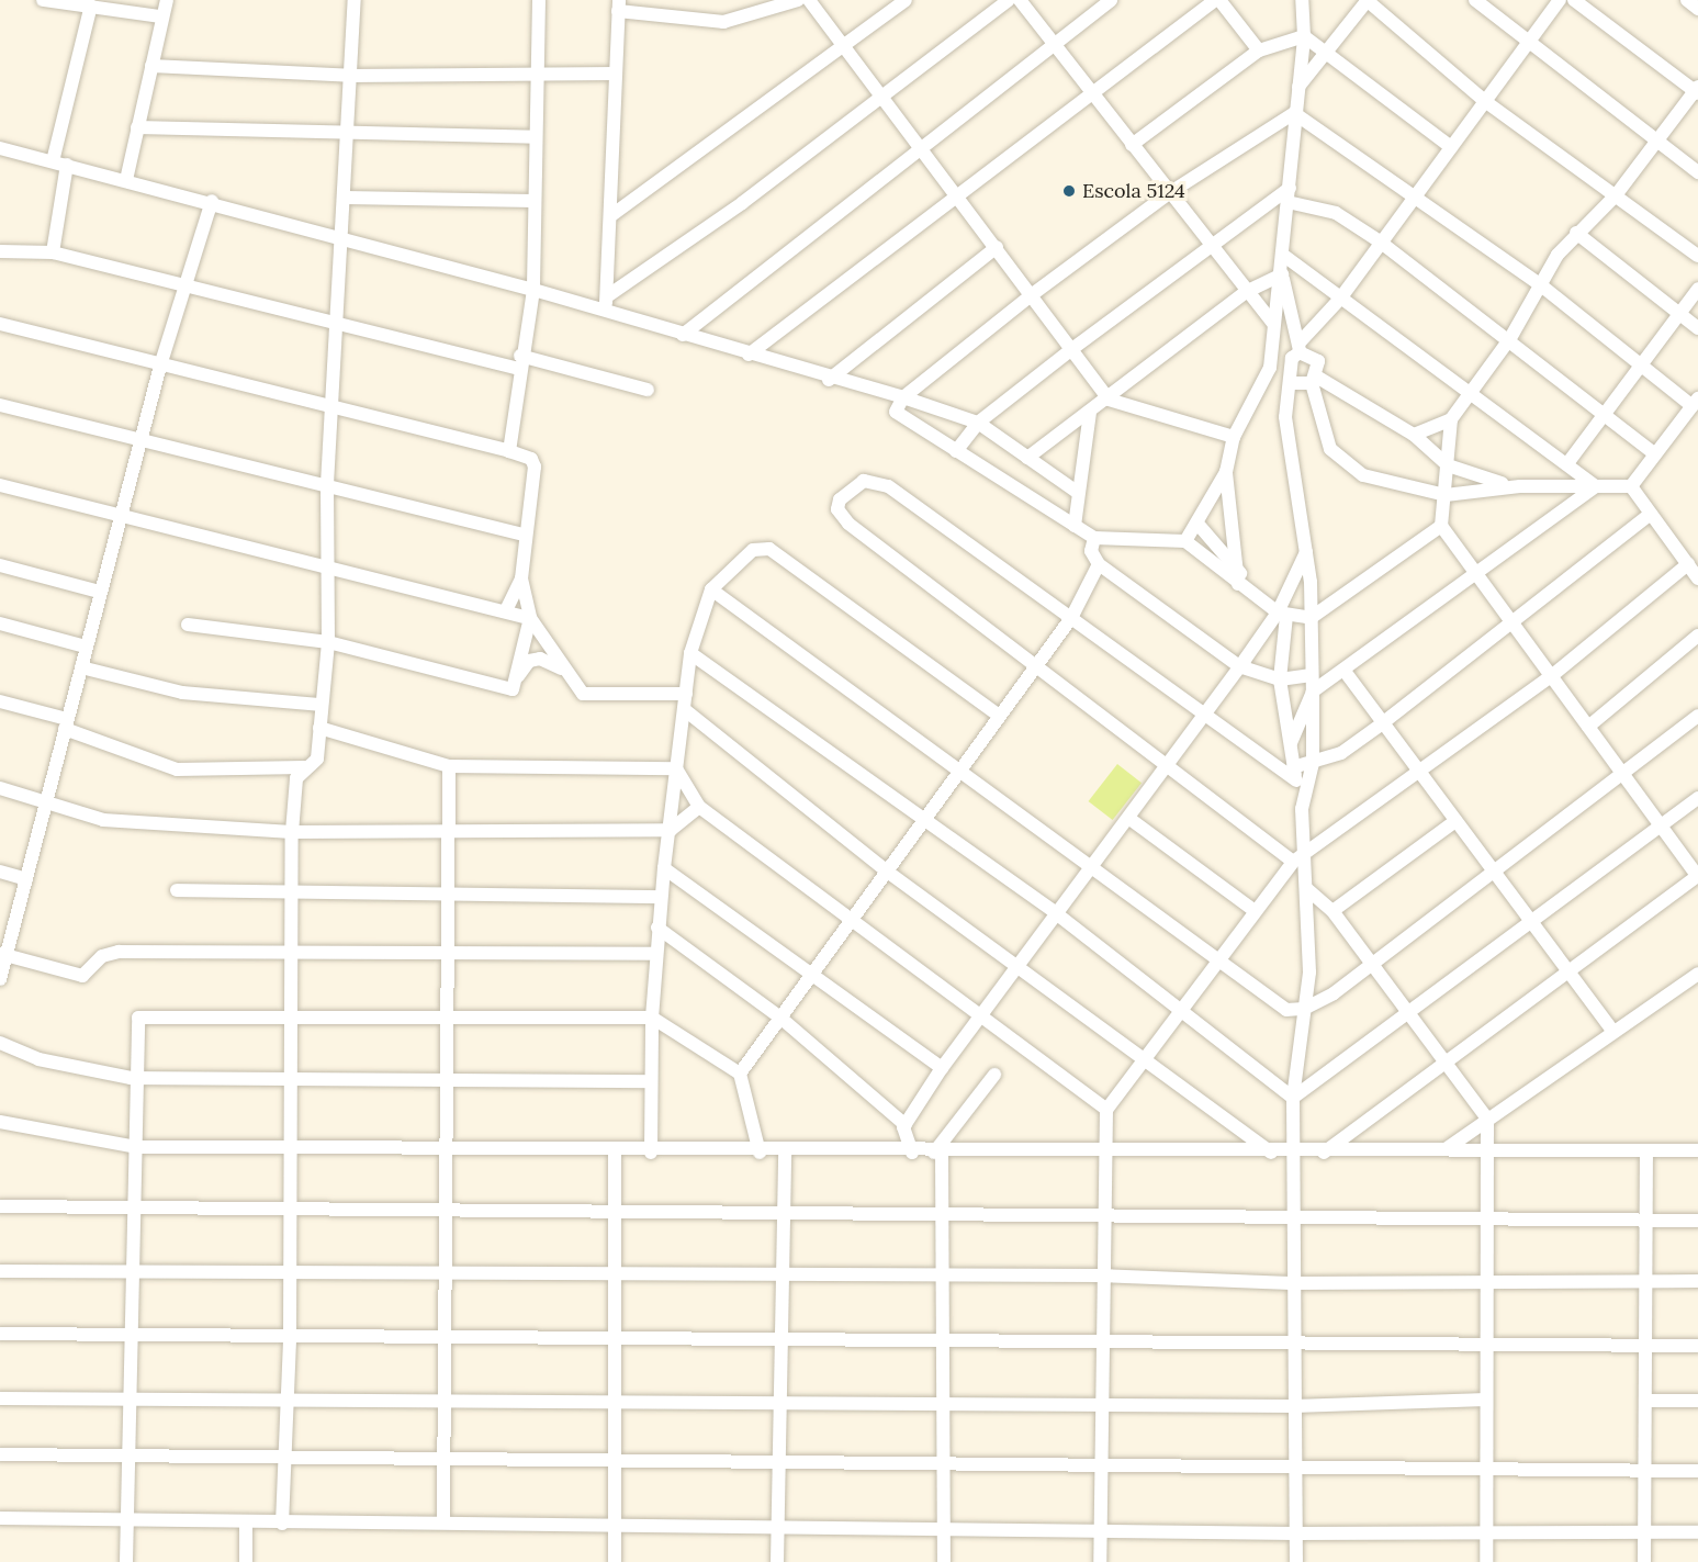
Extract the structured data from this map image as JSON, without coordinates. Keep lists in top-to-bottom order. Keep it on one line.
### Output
{"places":["Escola 5124"]}
